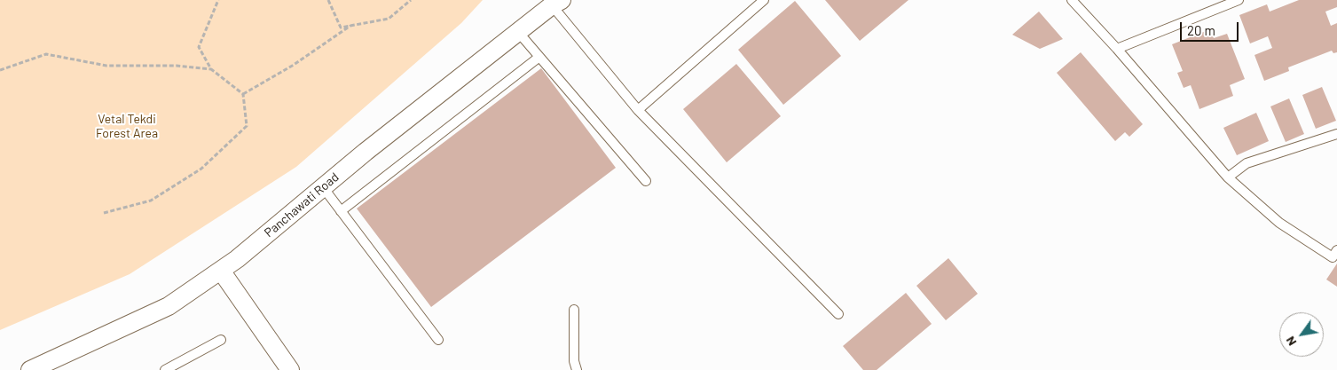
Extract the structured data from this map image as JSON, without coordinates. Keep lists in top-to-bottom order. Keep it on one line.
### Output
{"streets":{"street":["Panchawati Road"]},"parks":["Vetal Tekdi Forest Area"],"scale_bar":"20 m","north":"bottom left"}
